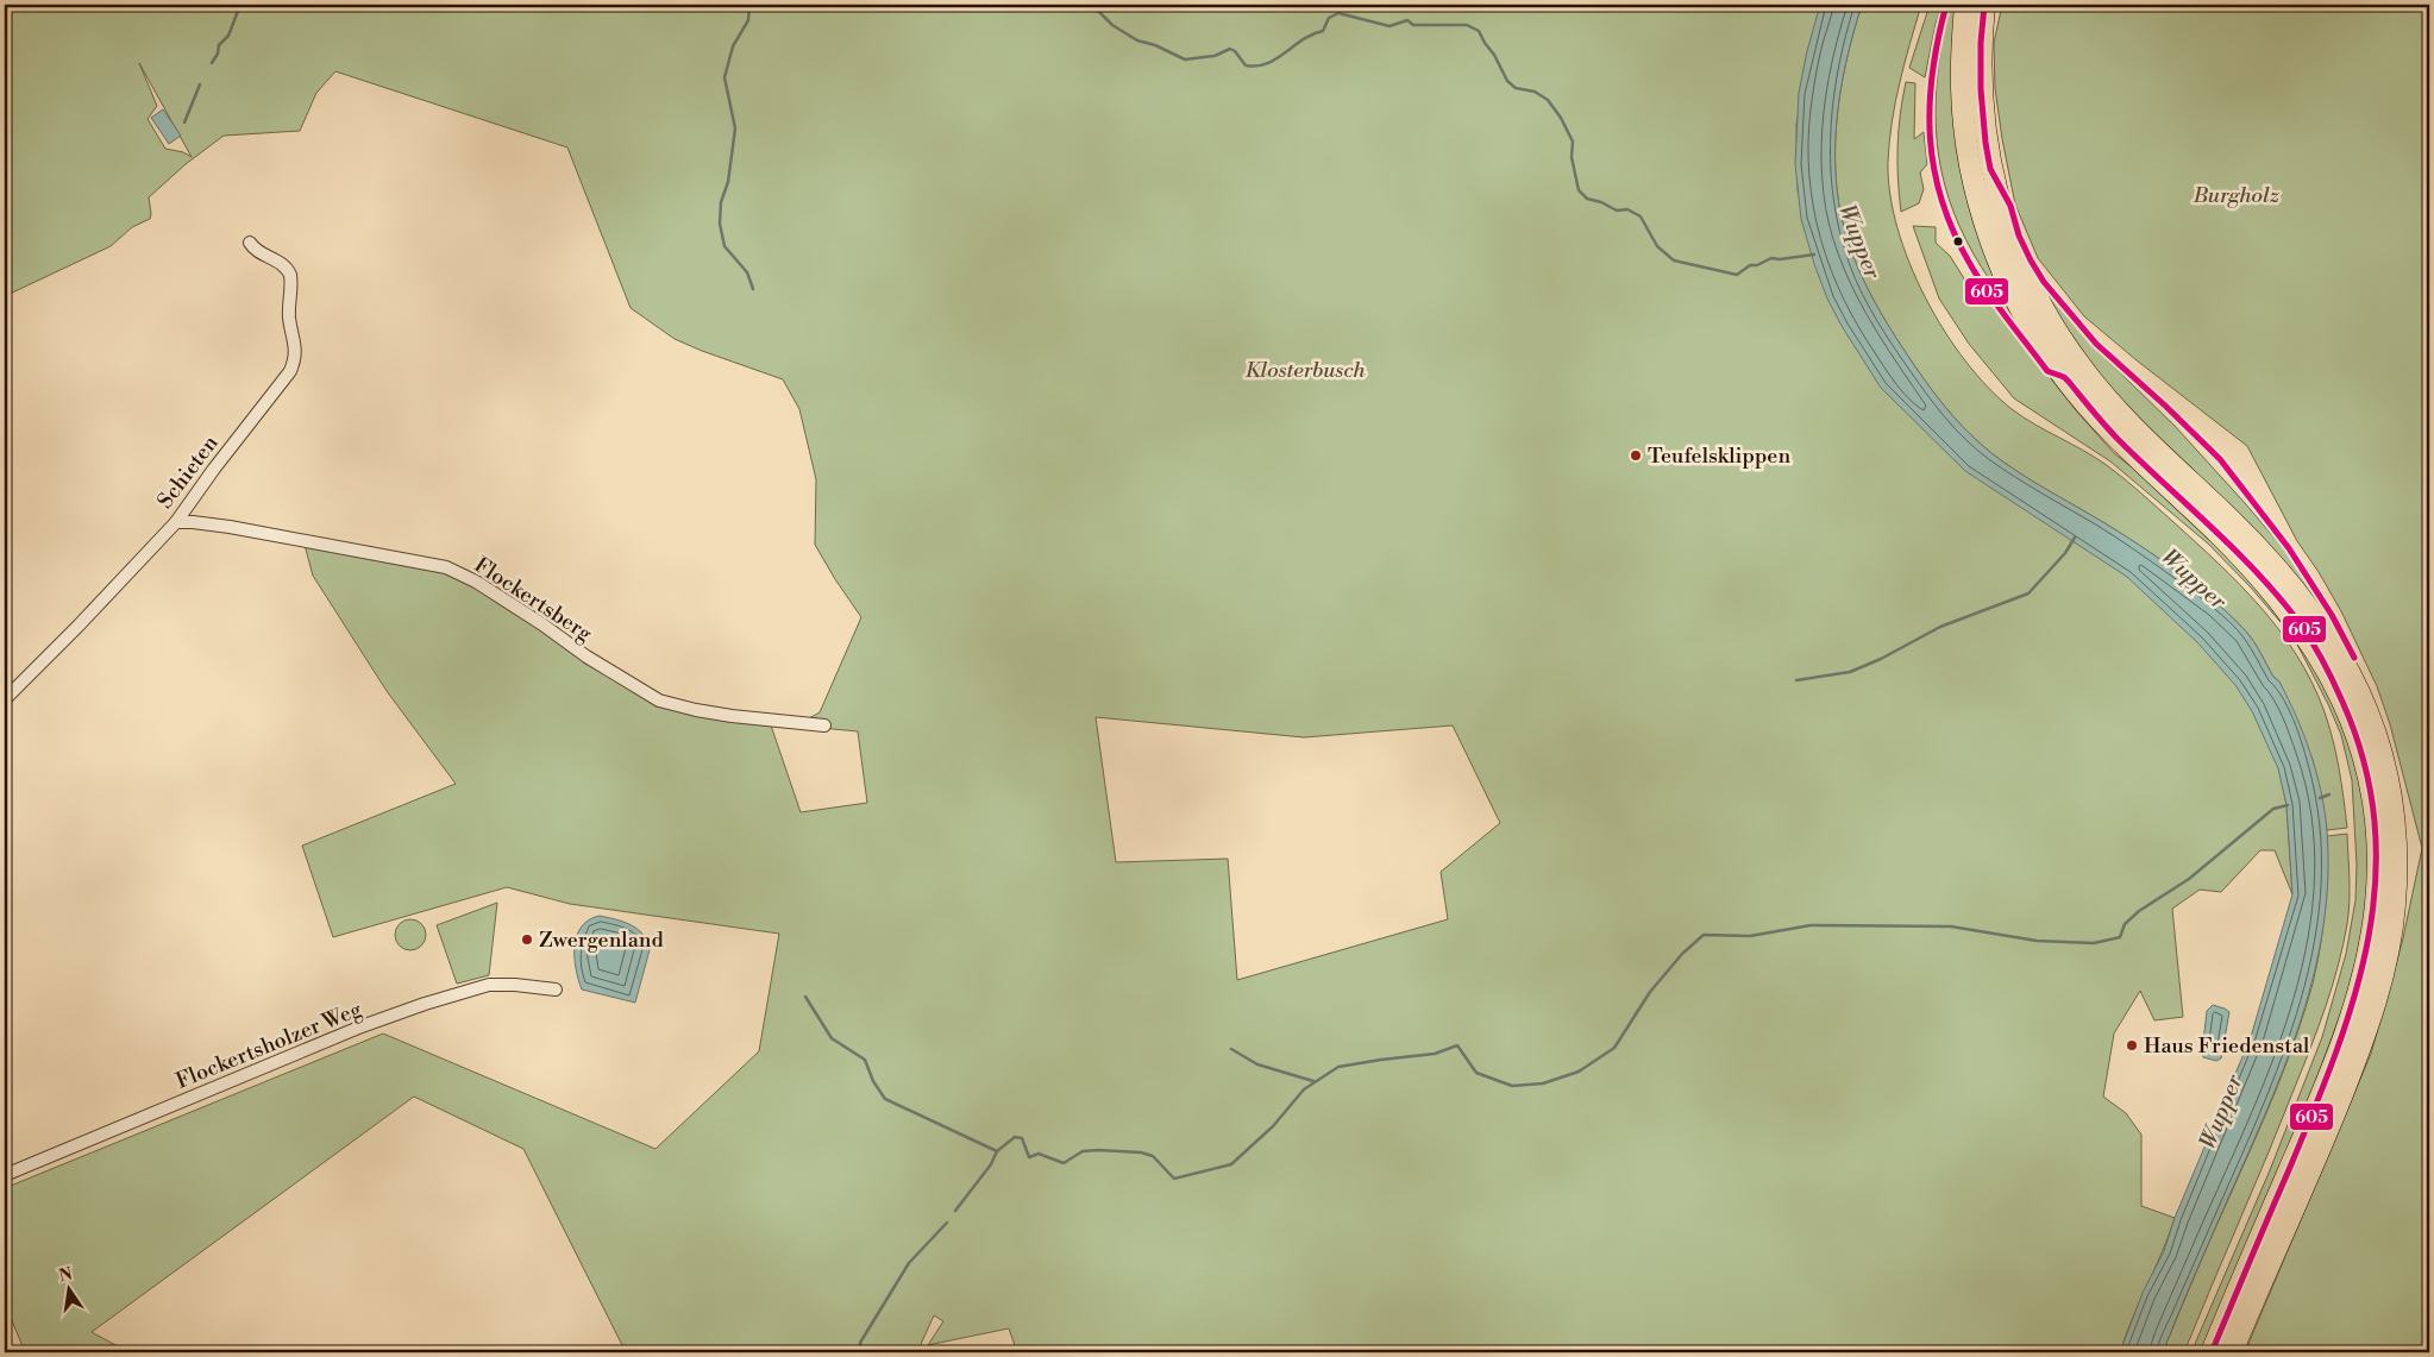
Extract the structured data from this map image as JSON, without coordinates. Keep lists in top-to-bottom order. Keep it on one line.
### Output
{"streets":{"street":["Schieten","Flockertsberg","Flockertsholzer Weg"]},"crossings":[["Schieten","Flockertsberg"]],"water":["Wupper"],"parks":["Burgholz","Klosterbusch"],"places":["Teufelsklippen","Zwergenland","Haus Friedenstal"],"lines":["transit line 605"],"north":"top"}
